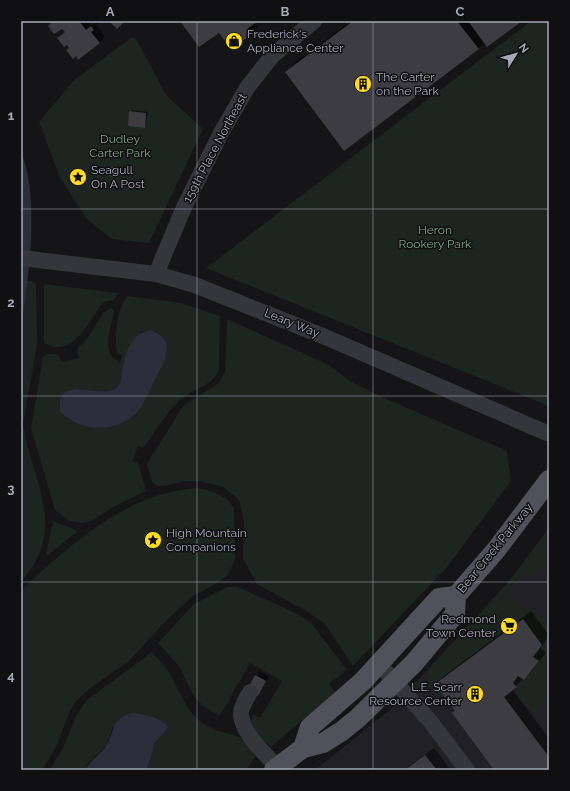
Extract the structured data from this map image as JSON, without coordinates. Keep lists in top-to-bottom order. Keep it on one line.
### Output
{"streets":{"main road":["Bear Creek Parkway"],"street":["159th Place Northeast","Leary Way"]},"crossings":[["159th Place Northeast","Leary Way"]],"parks":["Dudley Carter Park","Heron Rookery Park"],"places":{"shop":["Frederick's Appliance Center"],"building":["The Carter on the Park","L.E. Scarr Resource Center"],"place":["Seagull On A Post","High Mountain Companions"],"supermarket":["Redmond Town Center"]},"north":"top right","grid":{"columns":["A","B","C"],"rows":["1","2","3","4"]}}
